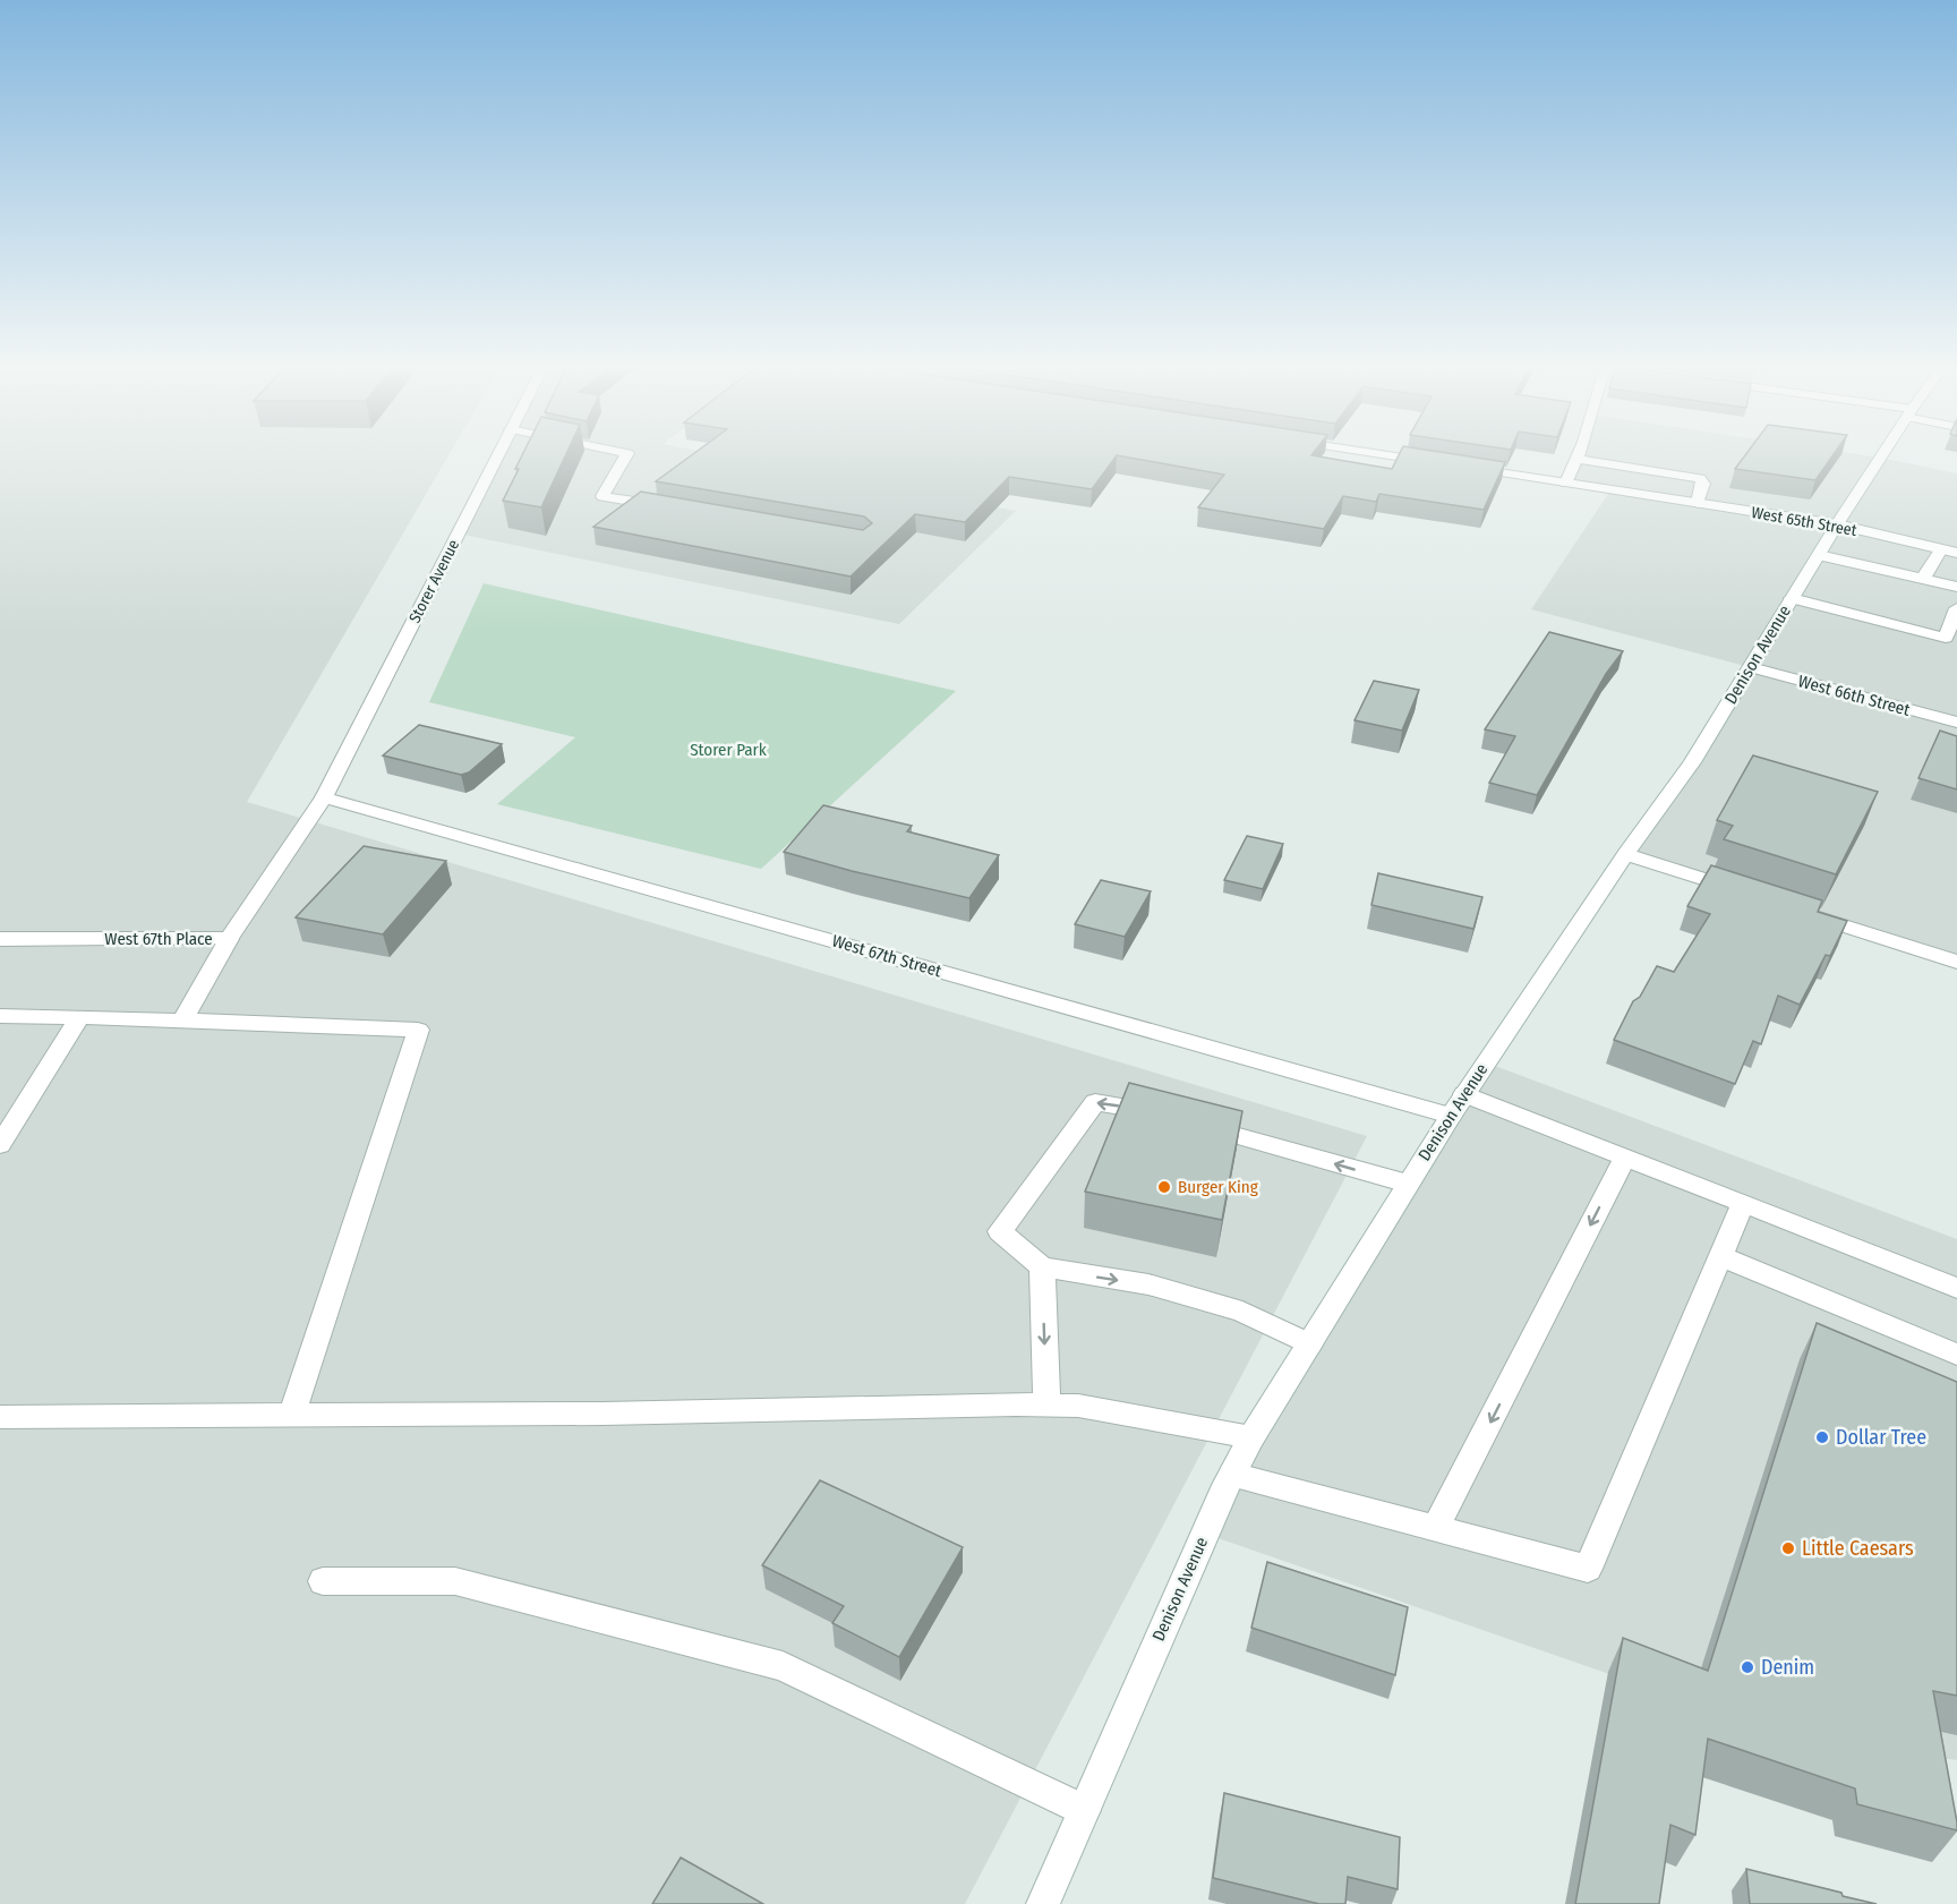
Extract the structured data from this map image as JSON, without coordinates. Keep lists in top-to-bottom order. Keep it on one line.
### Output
{"streets":{"street":["West 65th Street","Storer Avenue","Denison Avenue","West 66th Street","West 67th Place","West 67th Street"]},"crossings":[["West 65th Street","Denison Avenue"],["Storer Avenue","West 67th Place"],["Storer Avenue","West 67th Street"],["Denison Avenue","West 66th Street"],["Denison Avenue","West 67th Street"],["West 67th Place","West 67th Street"]],"parks":["Storer Park"],"places":["Burger King","Dollar Tree","Little Caesars","Denim"]}
